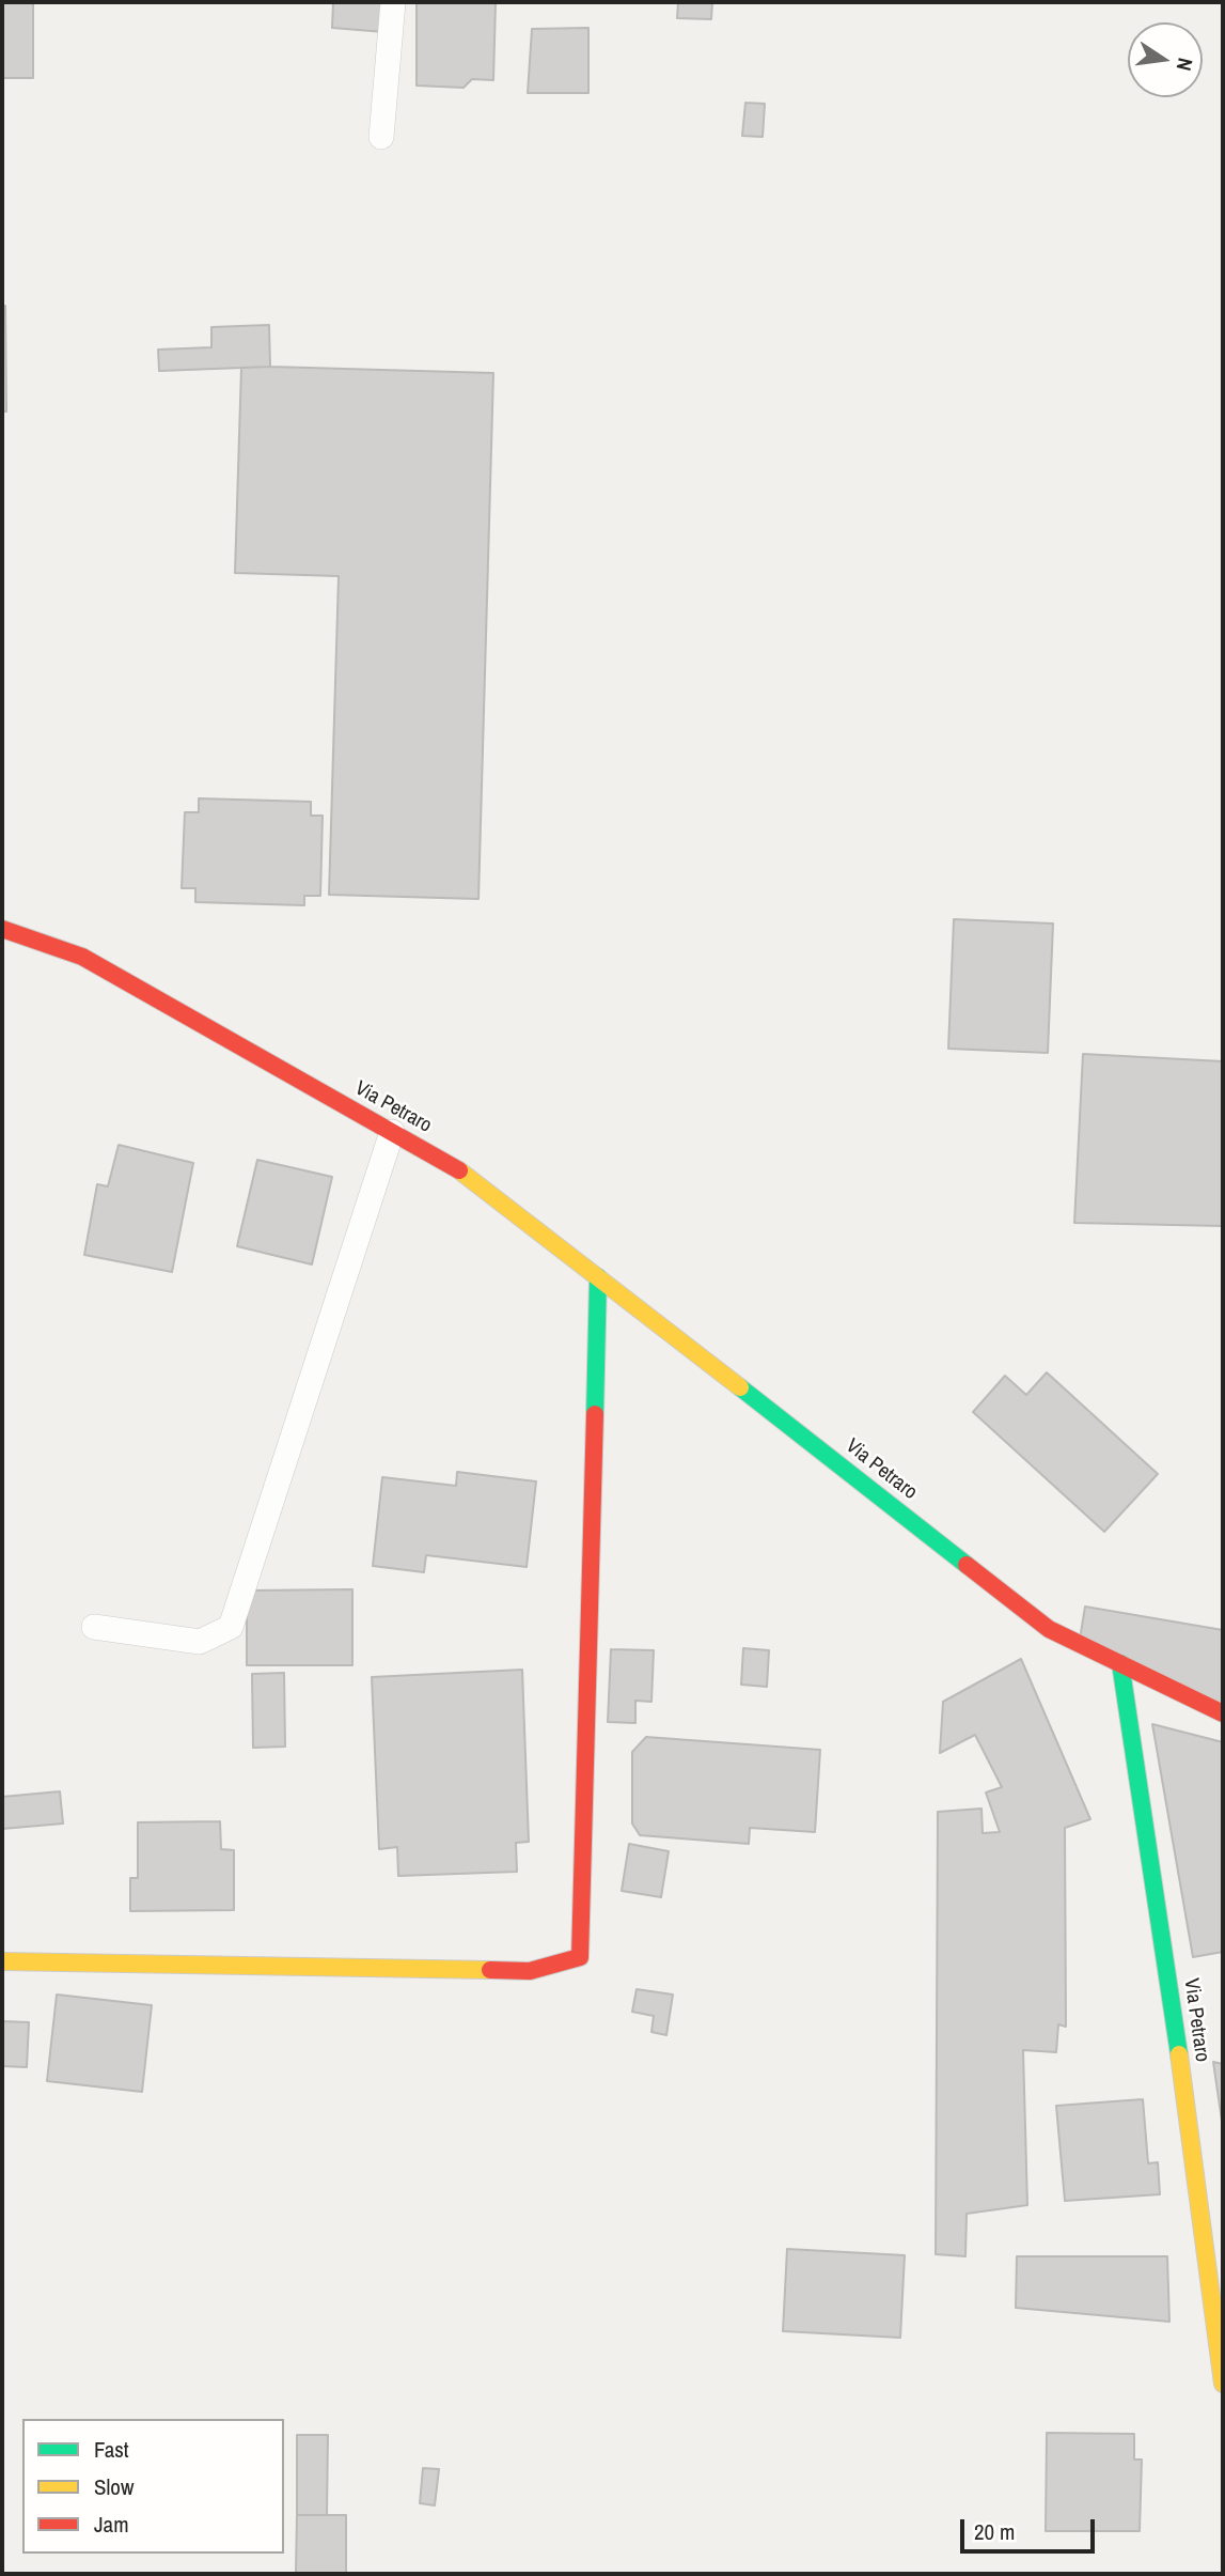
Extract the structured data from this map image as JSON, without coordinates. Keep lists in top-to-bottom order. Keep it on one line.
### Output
{"streets":{"street":["Via Petraro"]},"legend":["Fast","Slow","Jam"],"scale_bar":"20 m","north":"right"}
